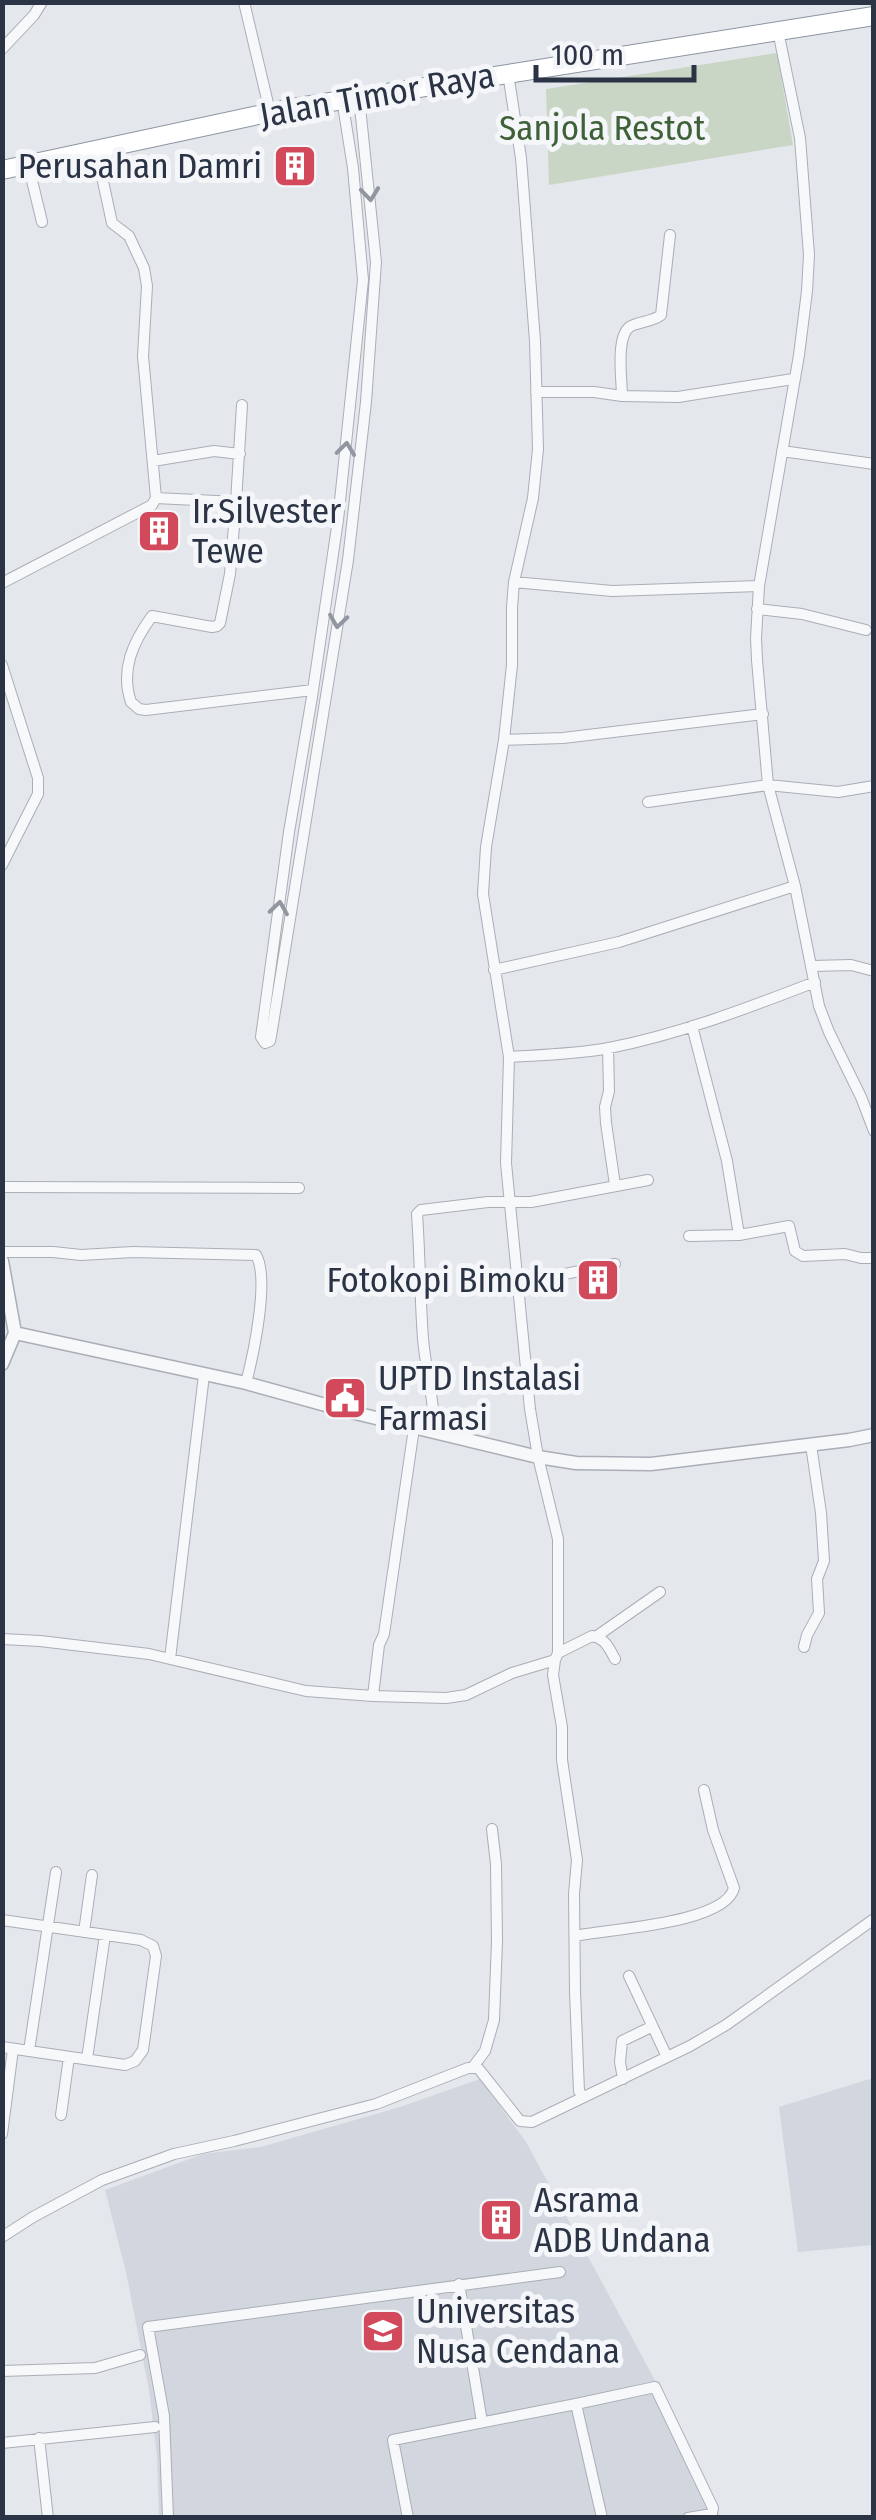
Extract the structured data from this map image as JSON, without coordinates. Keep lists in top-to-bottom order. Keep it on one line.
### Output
{"streets":{"highway":["Jalan Timor Raya"]},"parks":["Sanjola Restot"],"places":{"building":["Perusahan Damri","Ir.Silvester Tewe","Fotokopi Bimoku","Asrama ADB Undana"],"public building":["UPTD Instalasi Farmasi"],"school or university":["Universitas Nusa Cendana"]},"scale_bar":"100 m"}
